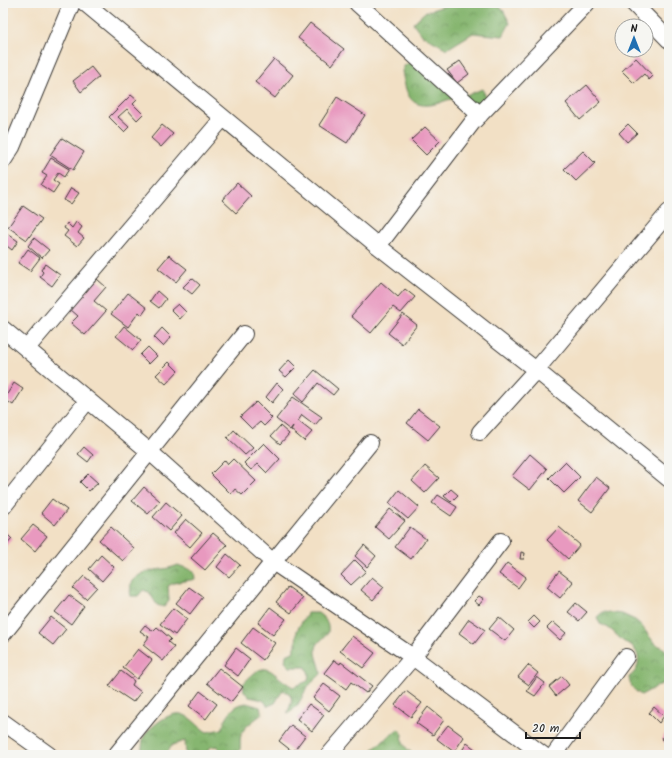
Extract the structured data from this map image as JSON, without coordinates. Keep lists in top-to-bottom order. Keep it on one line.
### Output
{"scale_bar":"20 m","north":"top"}
